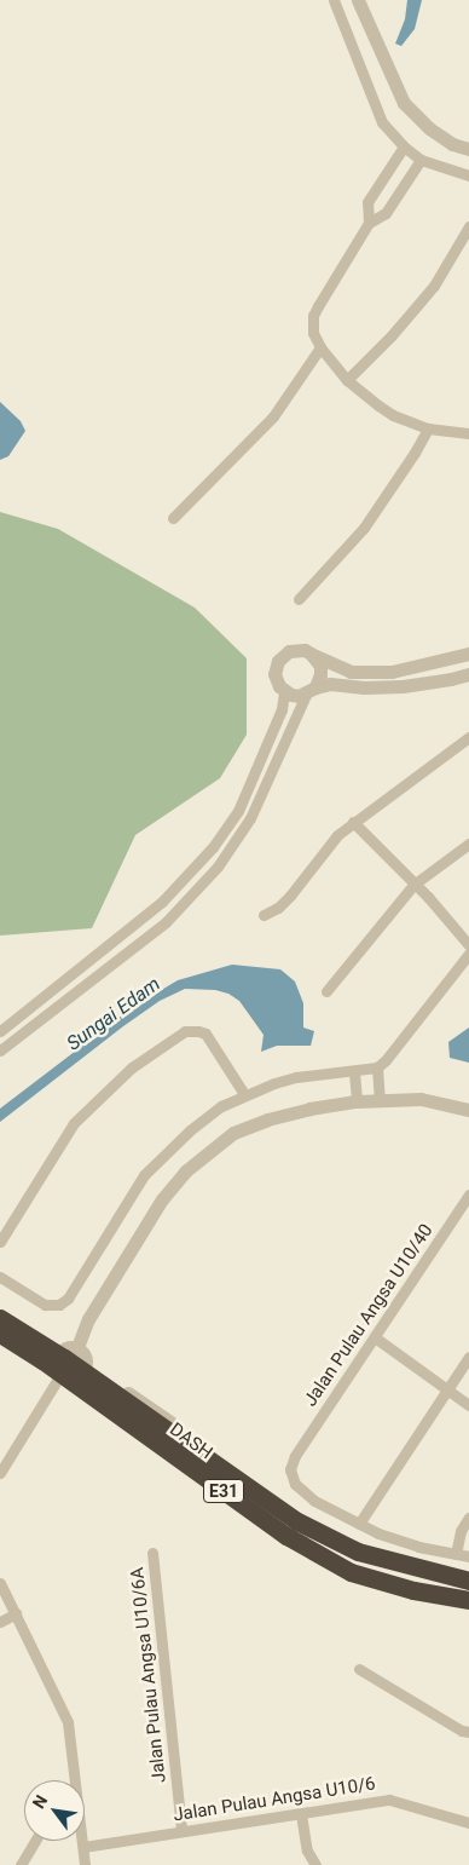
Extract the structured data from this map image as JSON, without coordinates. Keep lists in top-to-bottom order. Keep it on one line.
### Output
{"streets":{"highway":["DASH","E31"],"street":["Jalan Pulau Angsa U10/40","Jalan Pulau Angsa U10/6A","Jalan Pulau Angsa U10/6"]},"crossings":[["Jalan Pulau Angsa U10/6A","Jalan Pulau Angsa U10/6"]],"water":["Sungai Edam"],"north":"top left"}
